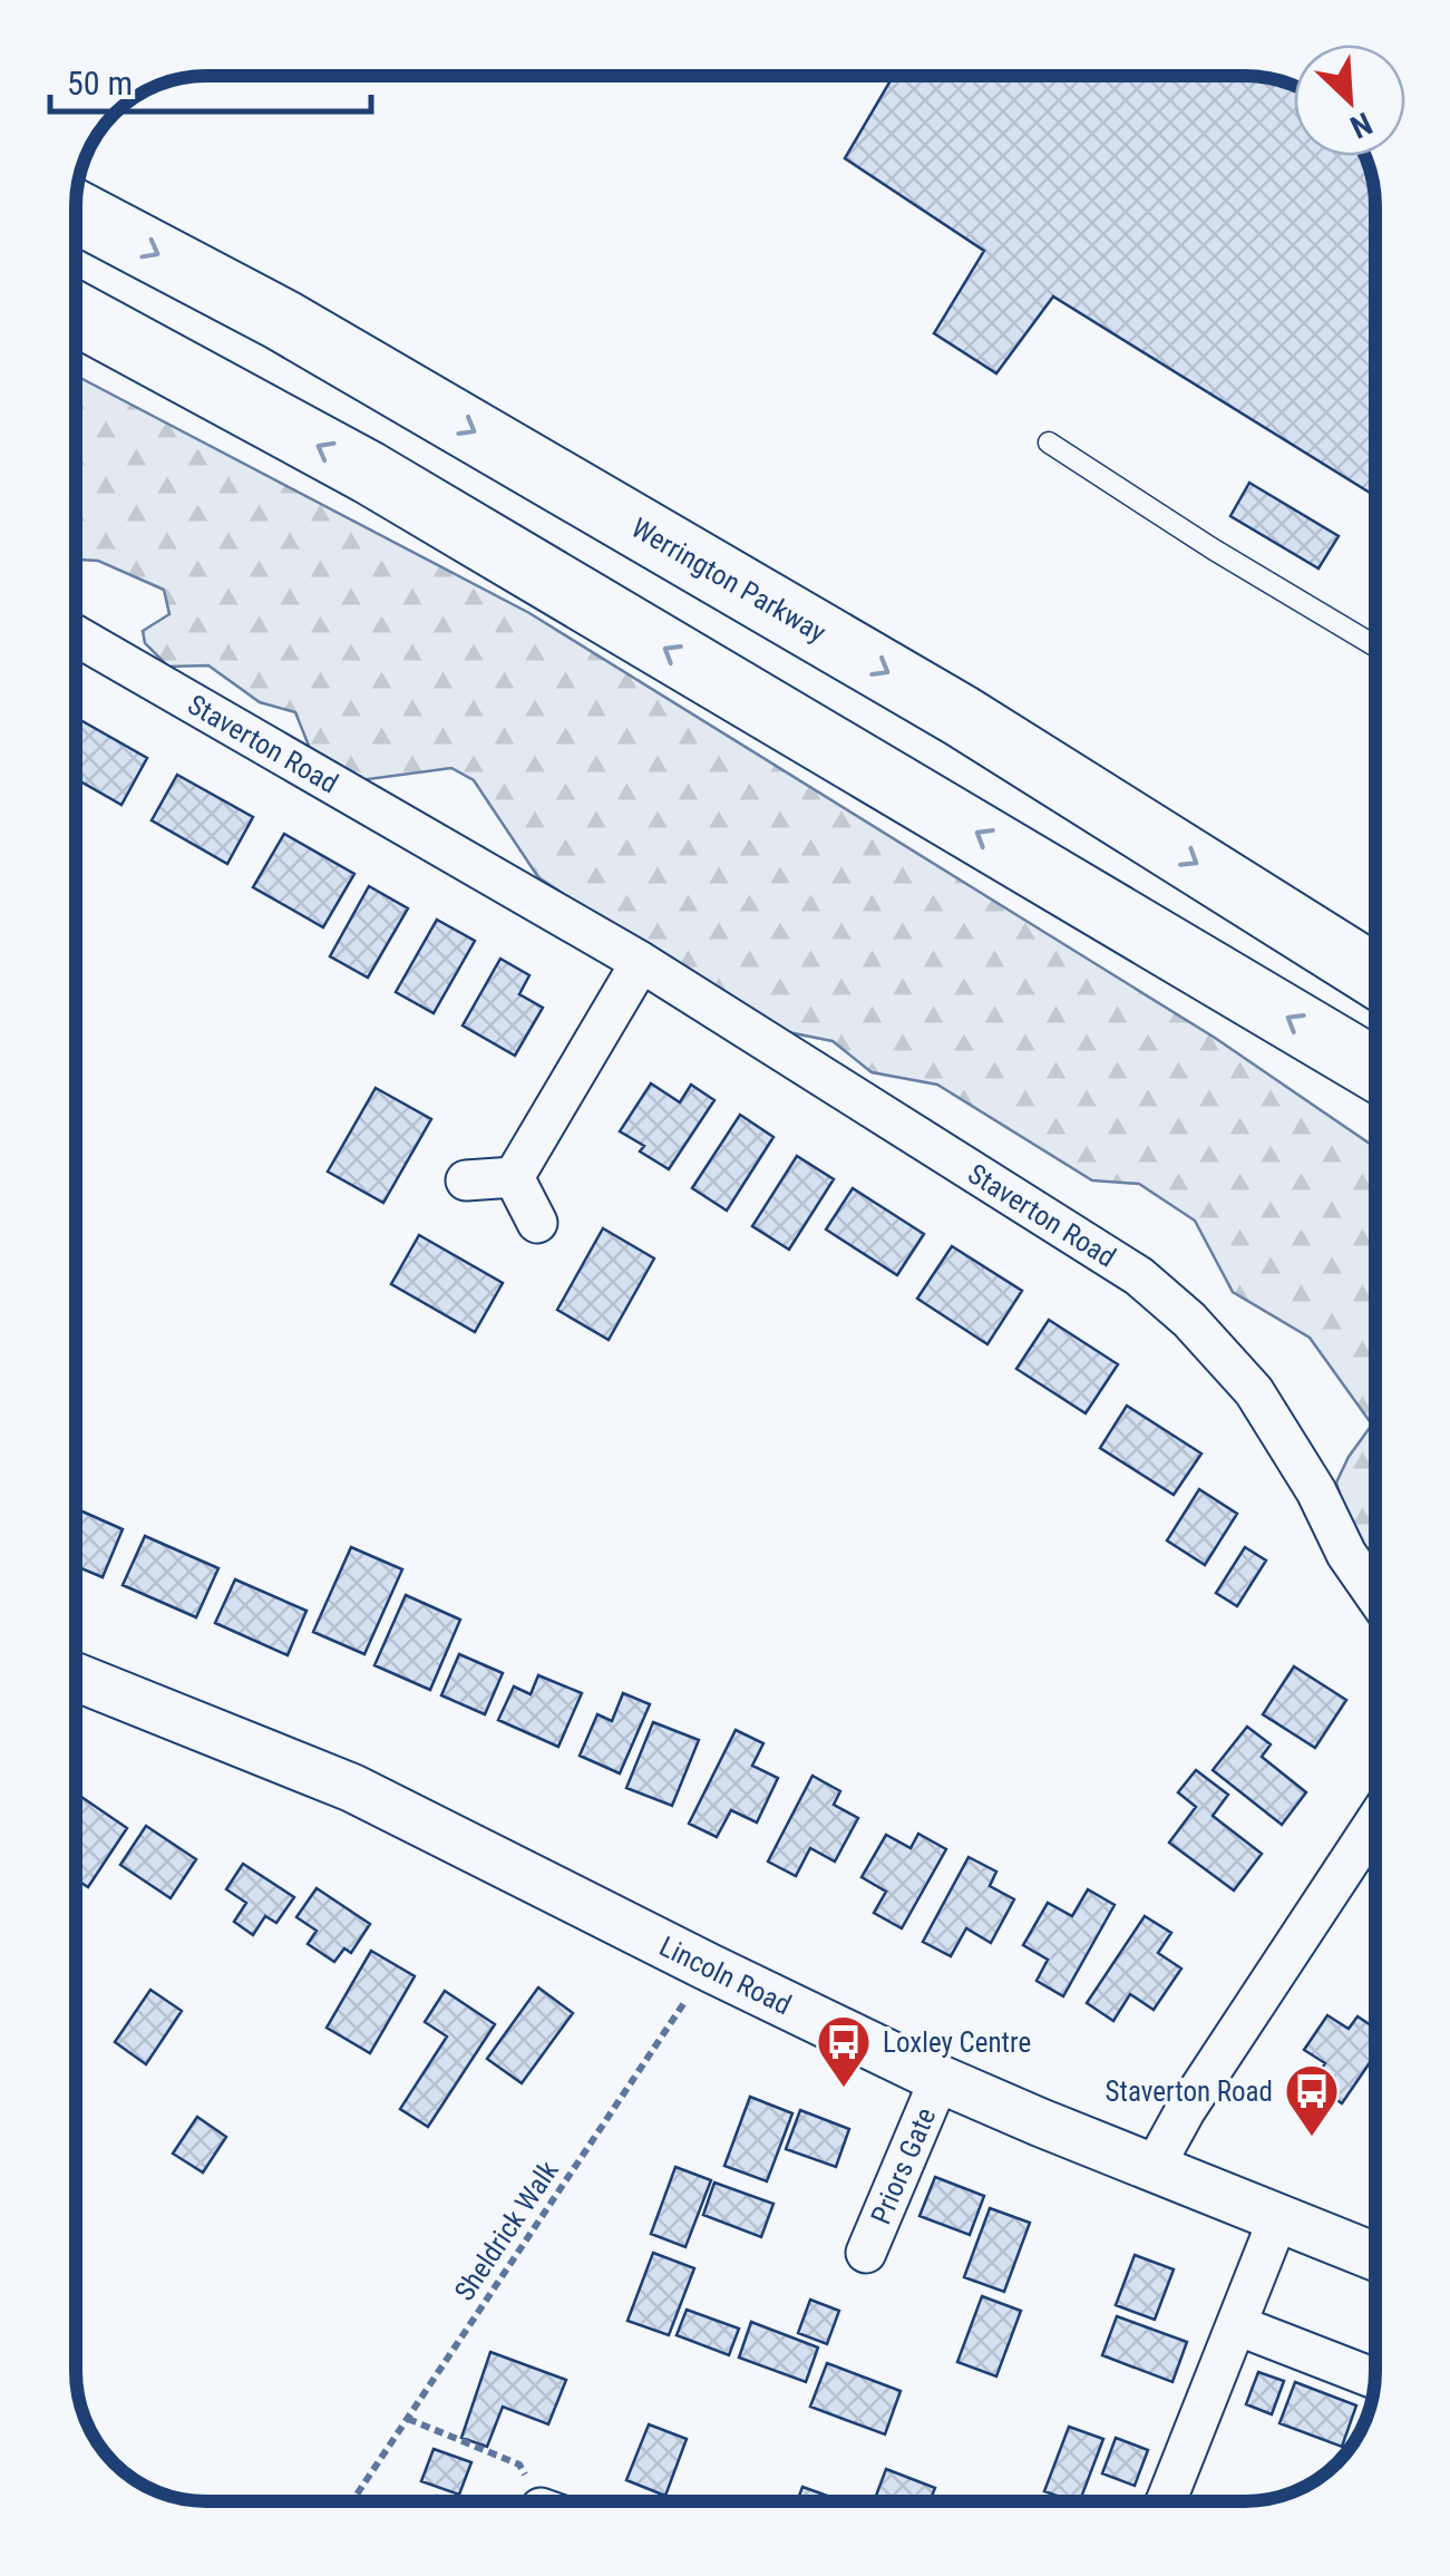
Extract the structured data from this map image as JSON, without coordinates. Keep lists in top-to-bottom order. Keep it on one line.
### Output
{"streets":{"highway":["Werrington Parkway"],"street":["Staverton Road","Lincoln Road","Priors Gate"],"path":["Sheldrick Walk"]},"crossings":[["Lincoln Road","Priors Gate"],["Lincoln Road","Sheldrick Walk"]],"places":{"bus stop":["Loxley Centre","Staverton Road"]},"scale_bar":"50 m","north":"bottom right"}
